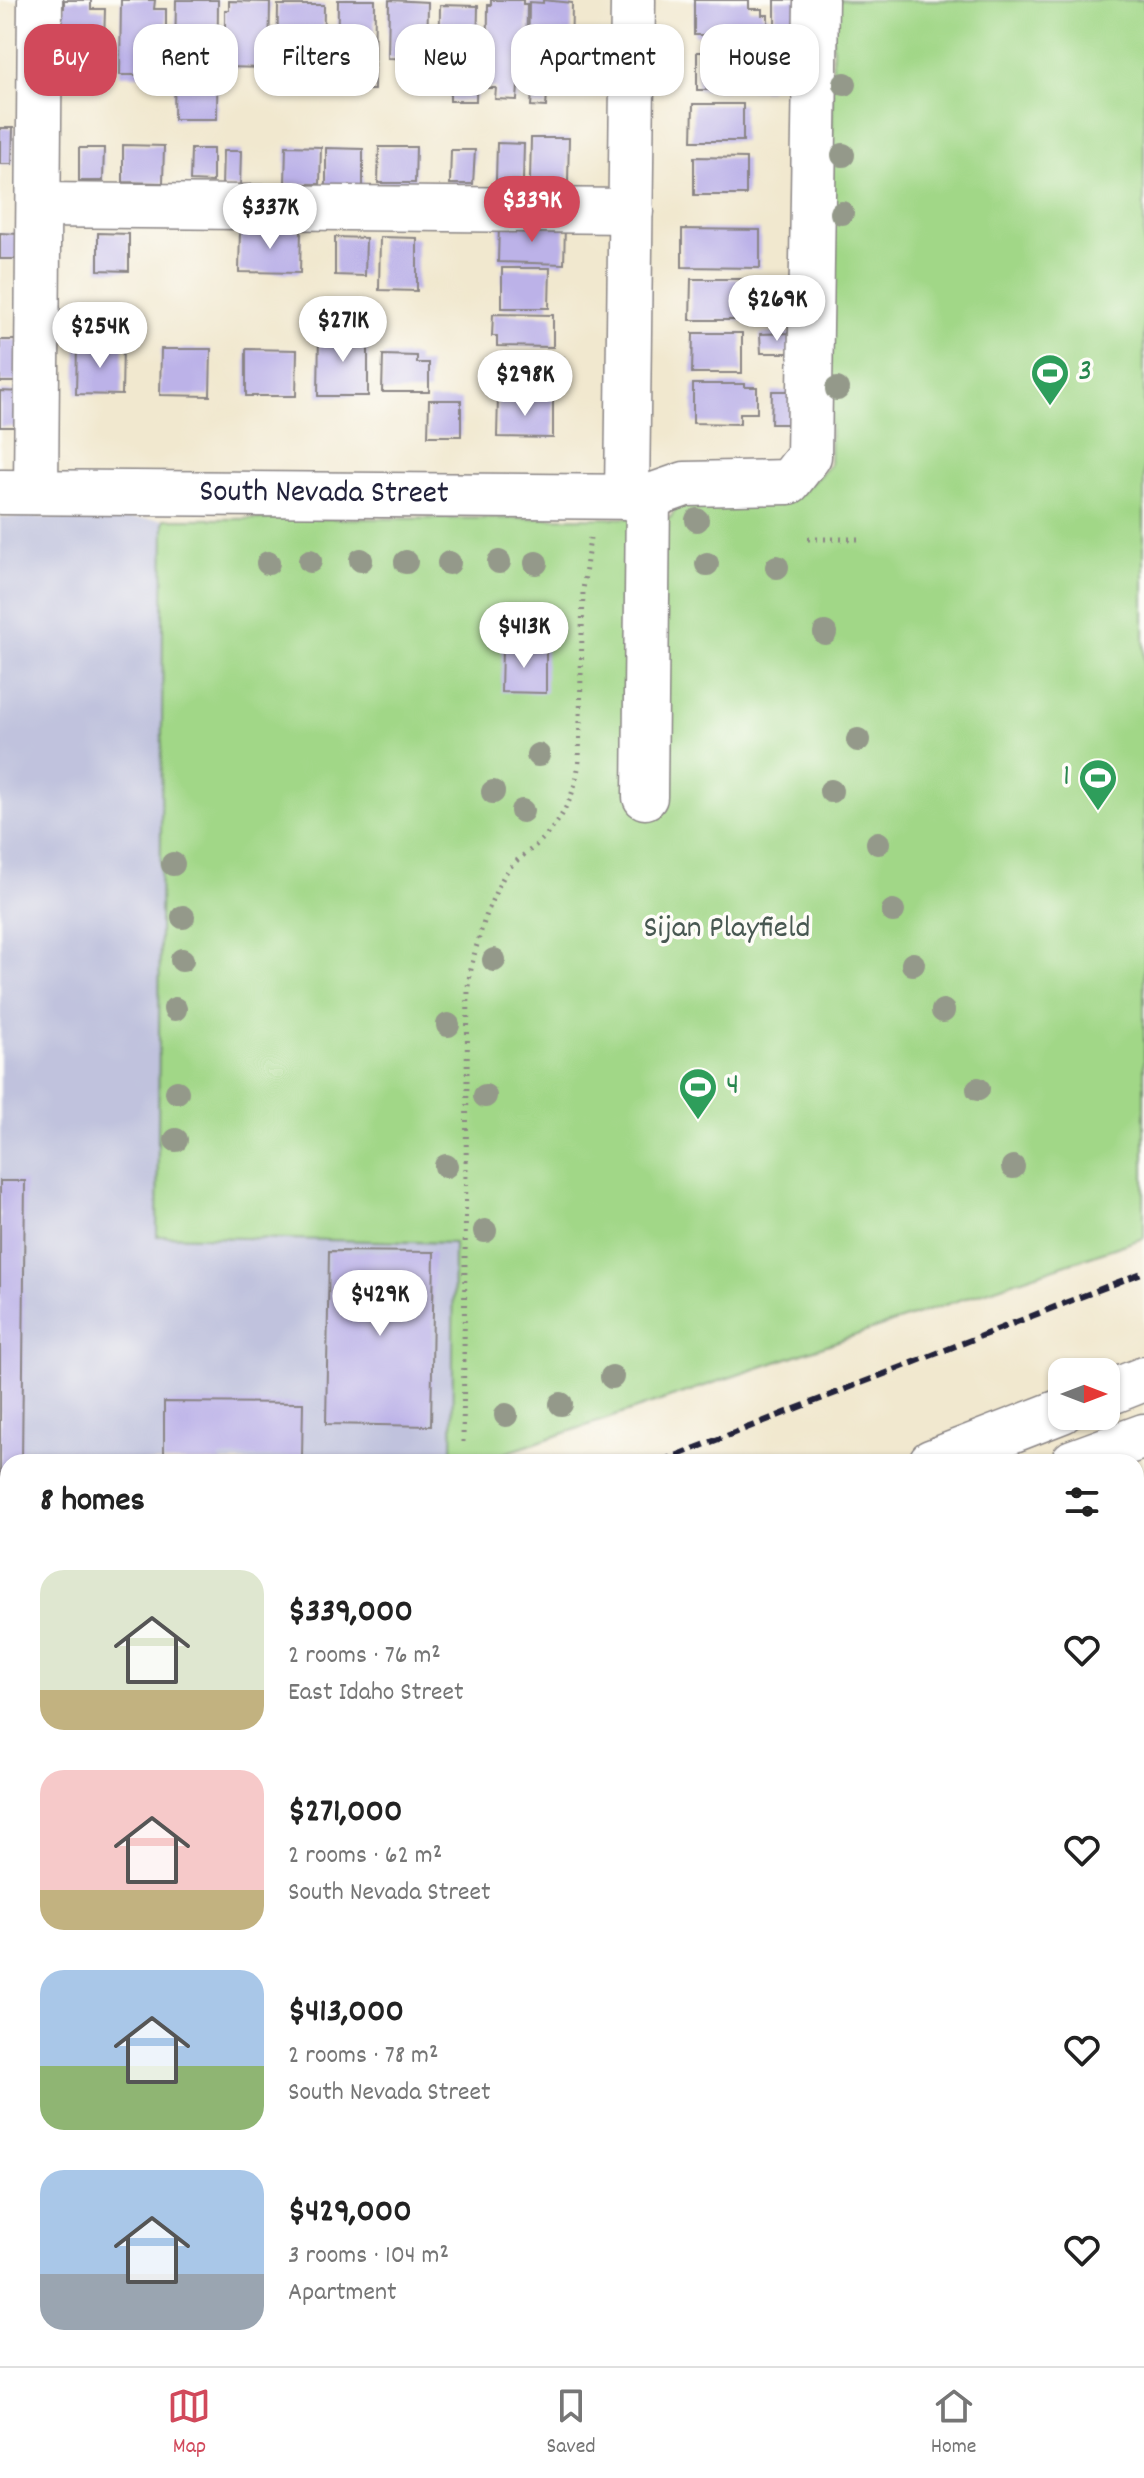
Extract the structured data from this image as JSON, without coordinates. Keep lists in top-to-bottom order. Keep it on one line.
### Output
{"streets":{"street":["South Nevada Street"]},"parks":["Sijan Playfield"],"places":{"sports":["3","1","4"]},"north":"right","page":{"chip":["Buy","Rent","Filters","New","Apartment","House"],"price":["$339K","$337K","$269K","$271K","$254K","$298K","$413K","$429K"],"heading":"8 homes","list":[{"name":"$339,000","note":"2 rooms · 76 m² · East Idaho Street"},{"name":"$271,000","note":"2 rooms · 62 m² · South Nevada Street"},{"name":"$413,000","note":"2 rooms · 78 m² · South Nevada Street"},{"name":"$429,000","note":"3 rooms · 104 m² · Apartment"}],"tabs":["Map","Saved","Home"]}}
